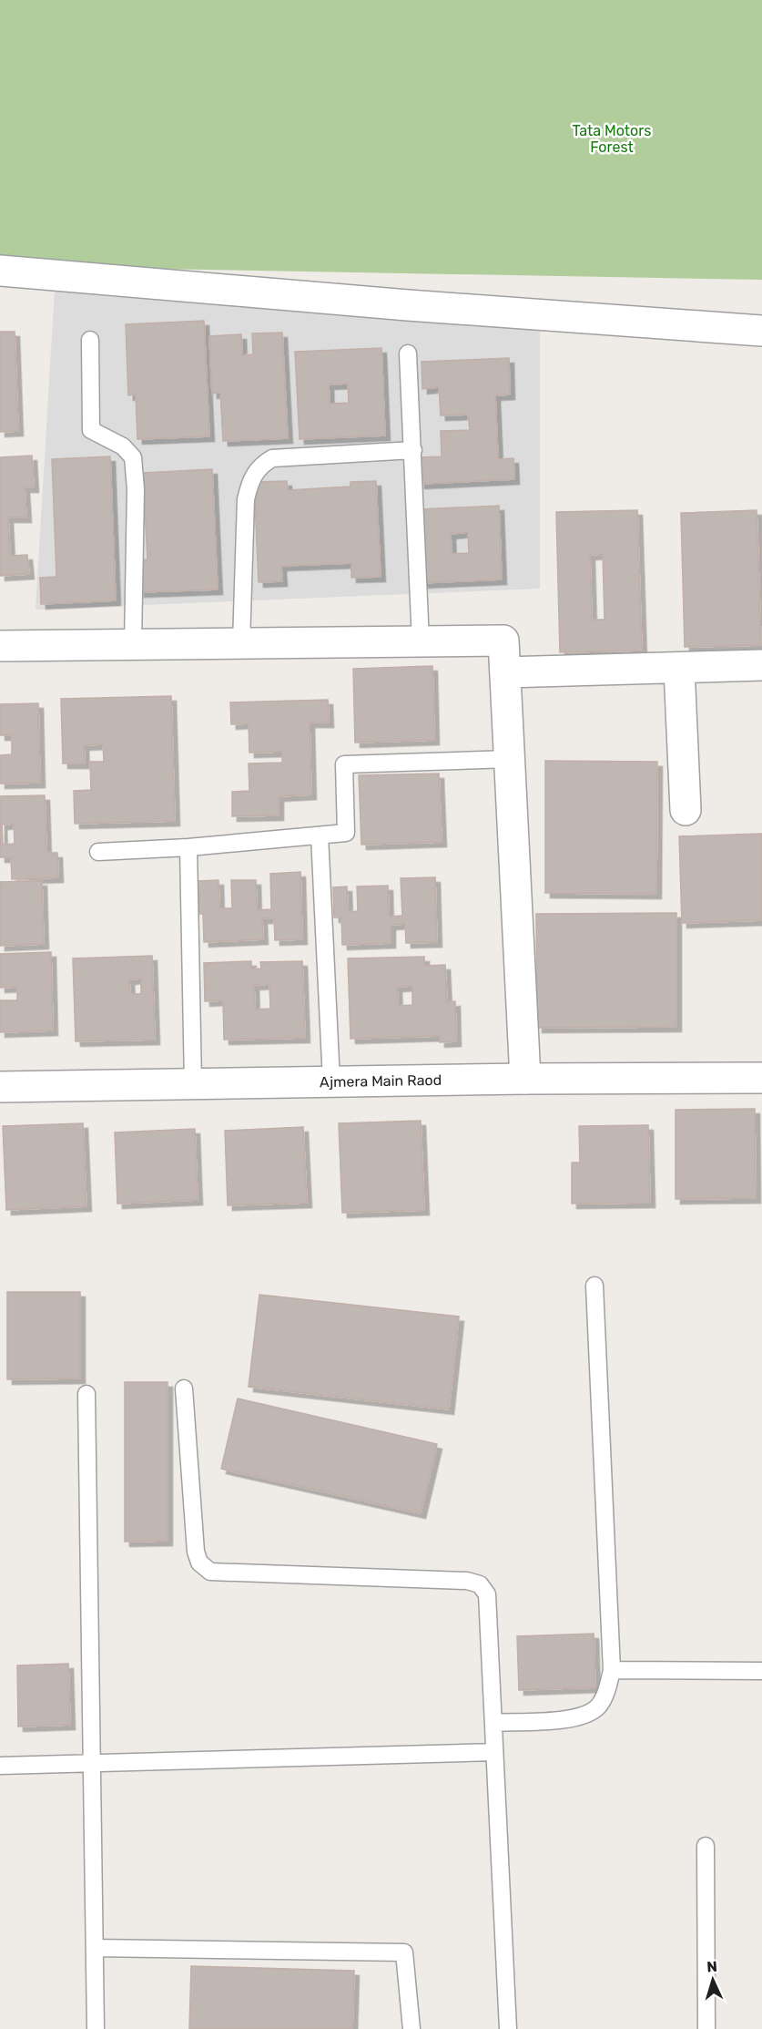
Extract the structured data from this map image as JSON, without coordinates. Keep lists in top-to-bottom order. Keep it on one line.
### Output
{"streets":{"street":["Ajmera Main Raod"]},"parks":["Tata Motors Forest"],"north":"top"}
